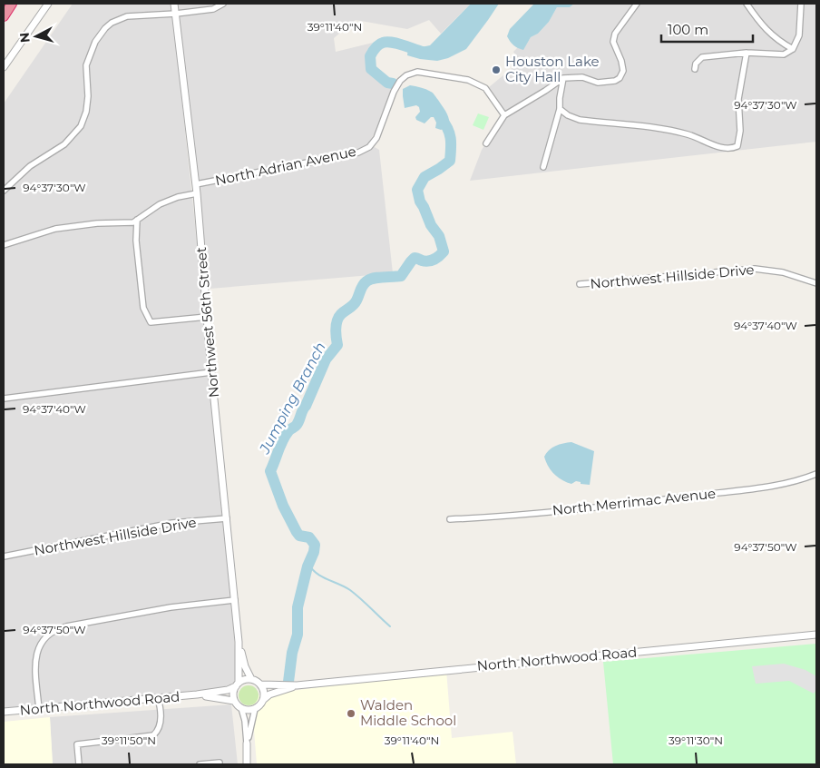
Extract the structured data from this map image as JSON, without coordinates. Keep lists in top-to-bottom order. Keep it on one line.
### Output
{"streets":{"street":["North Adrian Avenue","Northwest Hillside Drive","Northwest 56th Street","North Merrimac Avenue","North Northwood Road"]},"crossings":[["North Adrian Avenue","Northwest 56th Street"],["Northwest Hillside Drive","Northwest 56th Street"],["Northwest 56th Street","North Northwood Road"]],"water":["Jumping Branch"],"places":["Houston Lake City Hall","Walden Middle School"],"scale_bar":"100 m","north":"left","coordinates":["39°11'40\"N","94°37'30\"W","94°37'40\"W","94°37'50\"W","39°11'50\"N","39°11'30\"N"]}
